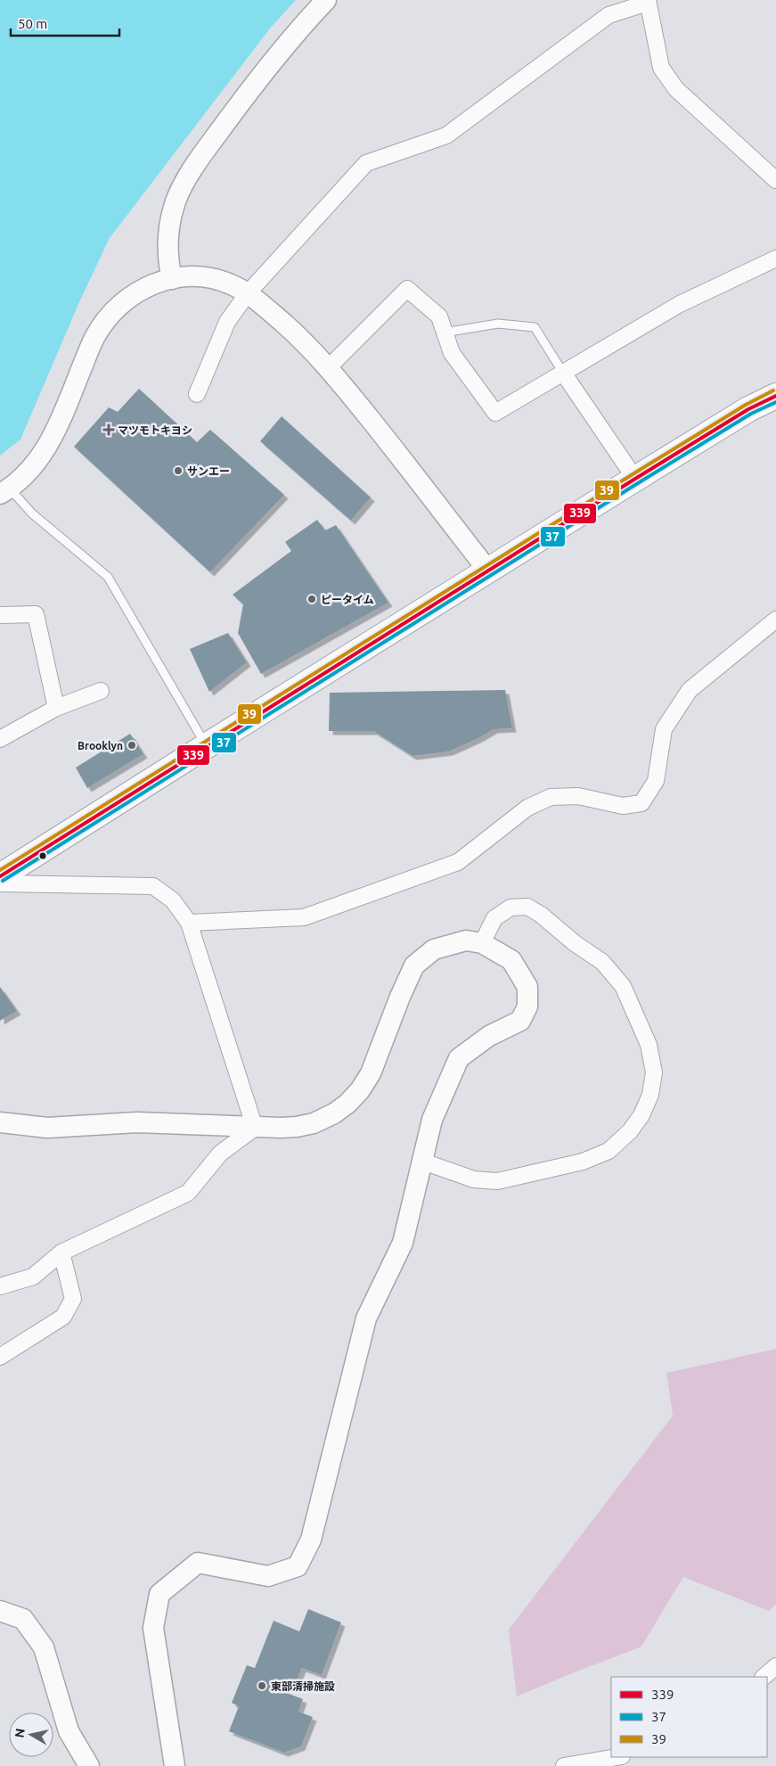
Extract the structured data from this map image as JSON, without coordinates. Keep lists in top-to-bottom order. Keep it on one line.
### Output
{"places":{"health":["マツモトキヨシ"],"other":["サンエー","ピータイム","Brooklyn","東部清掃施設"]},"lines":["transit line 39","transit line 339","transit line 37"],"legend":["339","37","39"],"scale_bar":"50 m","north":"left"}
